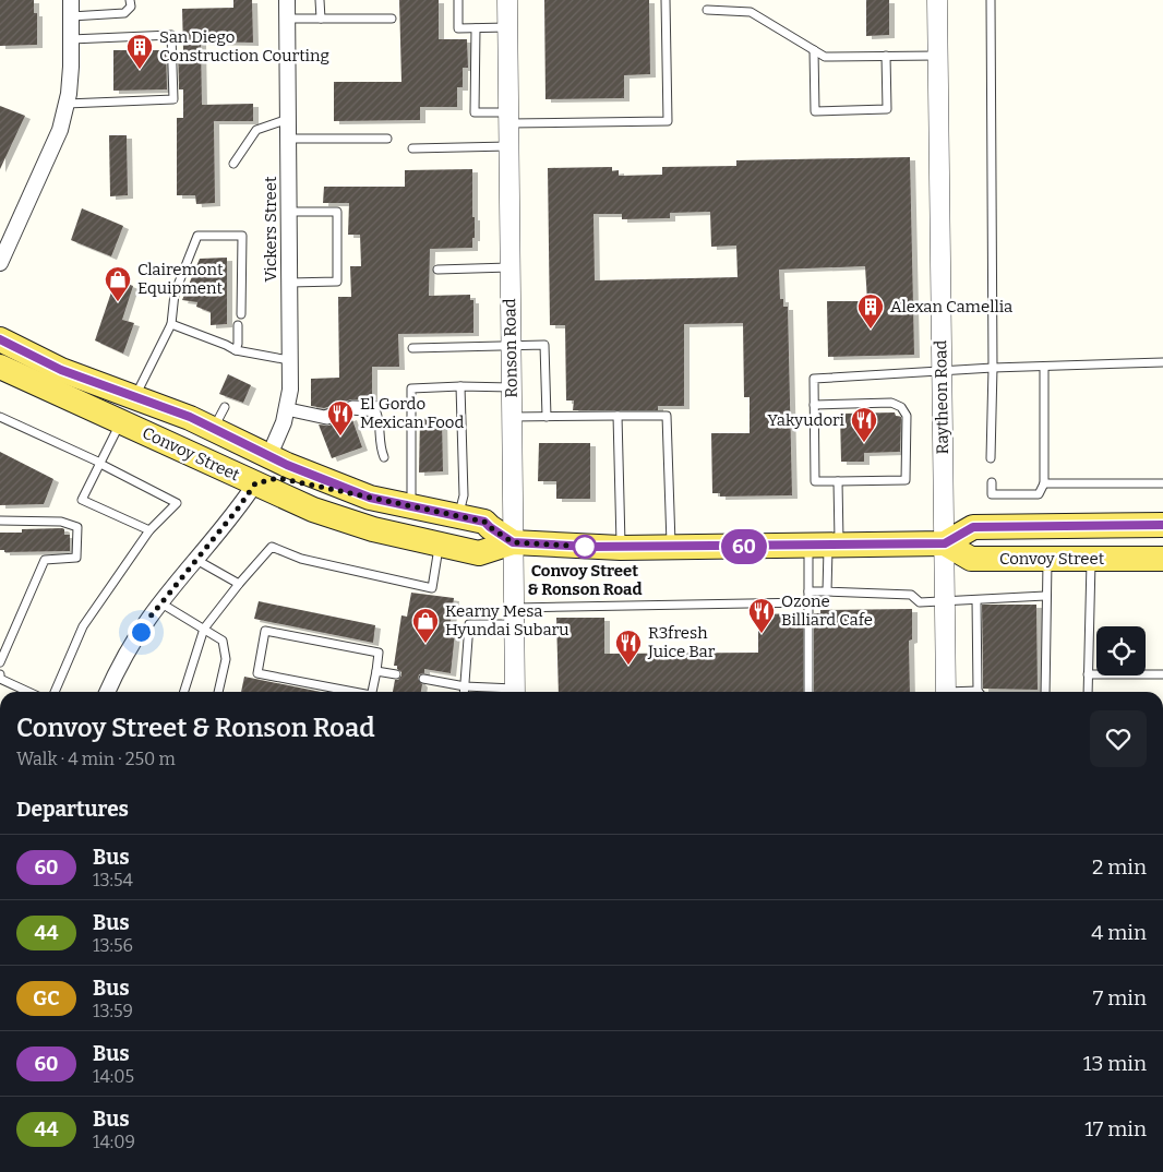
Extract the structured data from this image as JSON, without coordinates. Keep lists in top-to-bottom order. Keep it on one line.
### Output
{"streets":{"main road":["Convoy Street"],"street":["Vickers Street","Ronson Road","Raytheon Road"]},"crossings":[["Vickers Street","Convoy Street"],["Ronson Road","Convoy Street"],["Raytheon Road","Convoy Street"]],"places":{"building":["San Diego Construction Courting","Alexan Camellia"],"shop":["Clairemont Equipment","Kearny Mesa Hyundai Subaru"],"restaurant":["El Gordo Mexican Food","Yakyudori","Ozone Billiard Cafe","R3fresh Juice Bar"],"other":["Convoy Street & Ronson Road"]},"lines":["bus line 60"],"page":{"on_map":"60","heading":[["Convoy Street & Ronson Road","Walk · 4 min · 250 m"],"Departures"],"list":[{"mark":"60","name":"Bus","note":"13:54","value":"2 min"},{"mark":"44","name":"Bus","note":"13:56","value":"4 min"},{"mark":"GC","name":"Bus","note":"13:59","value":"7 min"},{"mark":"60","name":"Bus","note":"14:05","value":"13 min"},{"mark":"44","name":"Bus","note":"14:09","value":"17 min"}]}}
